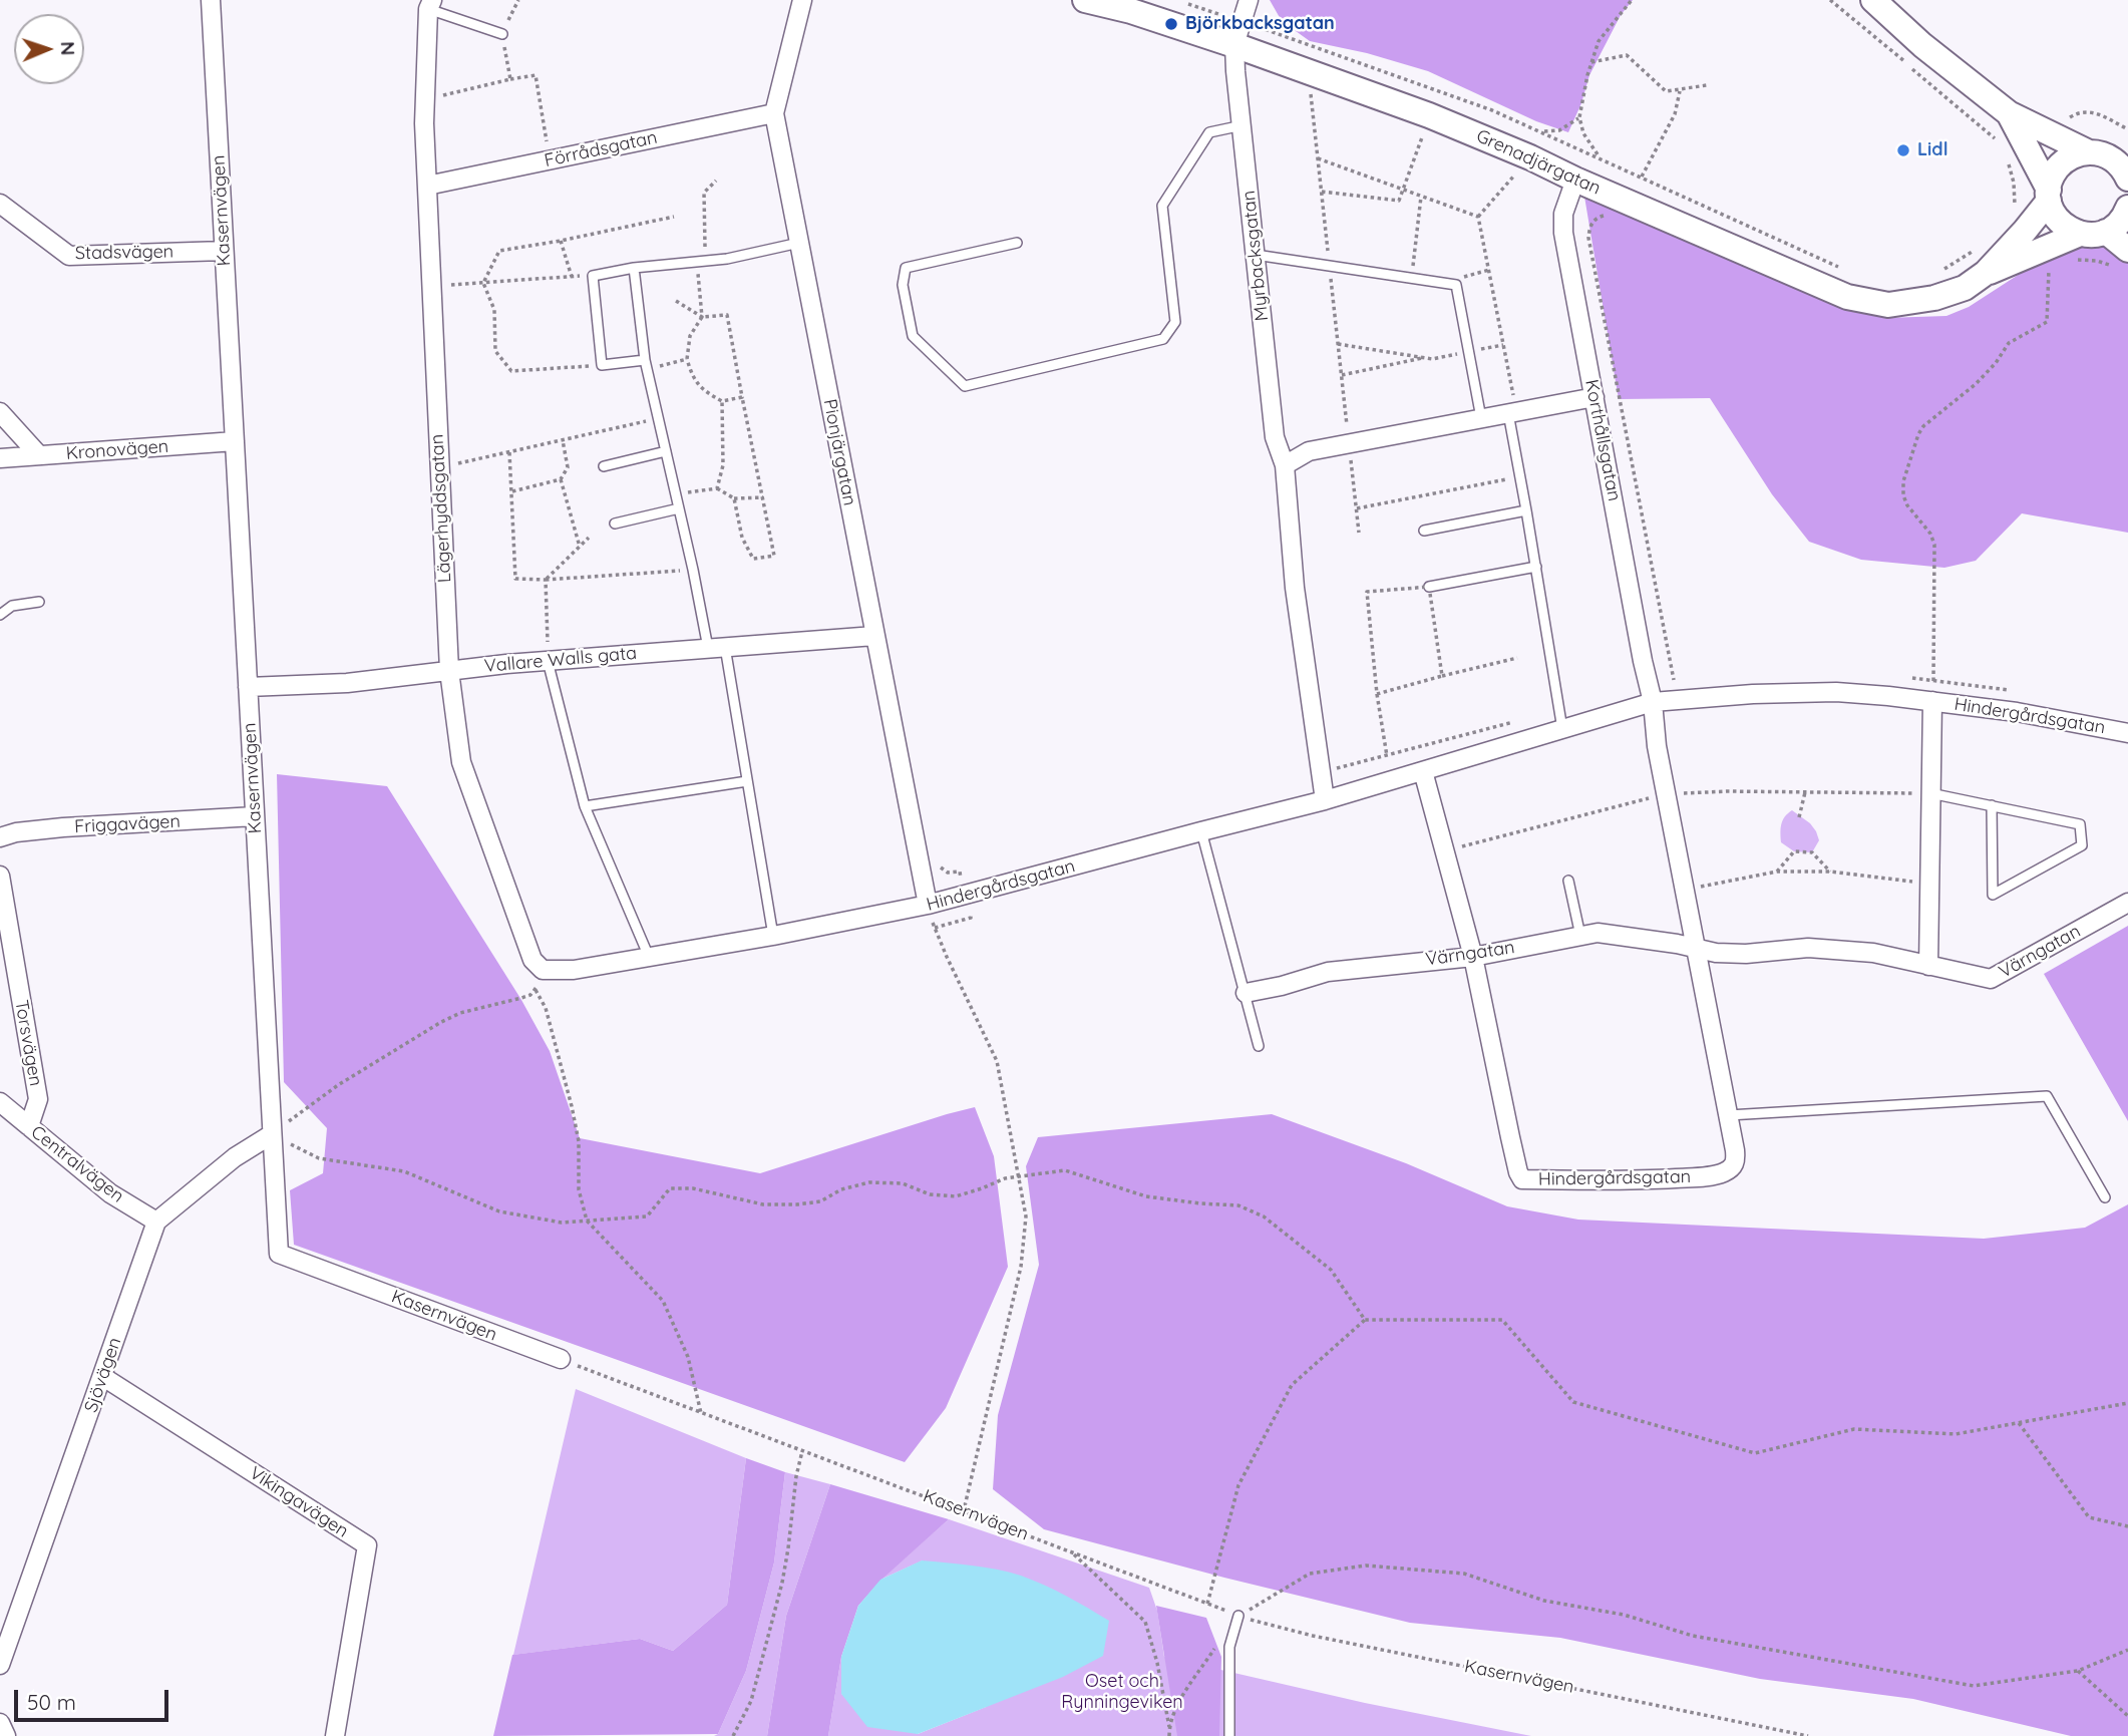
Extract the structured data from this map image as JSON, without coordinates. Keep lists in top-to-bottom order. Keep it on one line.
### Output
{"streets":{"street":["Förrådsgatan","Grenadjärgatan","Kasernvägen","Stadsvägen","Myrbacksgatan","Korthållsgatan","Kronovägen","Pionjärgatan","Lägerhyddsgatan","Vallare Walls gata","Hindergårdsgatan","Friggavägen","Värngatan","Torsvägen","Centralvägen","Sjövägen","Vikingavägen"]},"crossings":[["Förrådsgatan","Pionjärgatan"],["Förrådsgatan","Lägerhyddsgatan"],["Grenadjärgatan","Myrbacksgatan"],["Grenadjärgatan","Korthållsgatan"],["Kasernvägen","Stadsvägen"],["Kasernvägen","Kronovägen"],["Kasernvägen","Vallare Walls gata"],["Kasernvägen","Friggavägen"],["Myrbacksgatan","Hindergårdsgatan"],["Korthållsgatan","Hindergårdsgatan"],["Pionjärgatan","Vallare Walls gata"],["Pionjärgatan","Hindergårdsgatan"],["Lägerhyddsgatan","Vallare Walls gata"],["Lägerhyddsgatan","Hindergårdsgatan"],["Hindergårdsgatan","Värngatan"],["Torsvägen","Centralvägen"],["Centralvägen","Sjövägen"],["Sjövägen","Vikingavägen"]],"parks":["Oset och Rynningeviken"],"places":["Björkbacksgatan","Lidl"],"scale_bar":"50 m","north":"right"}
